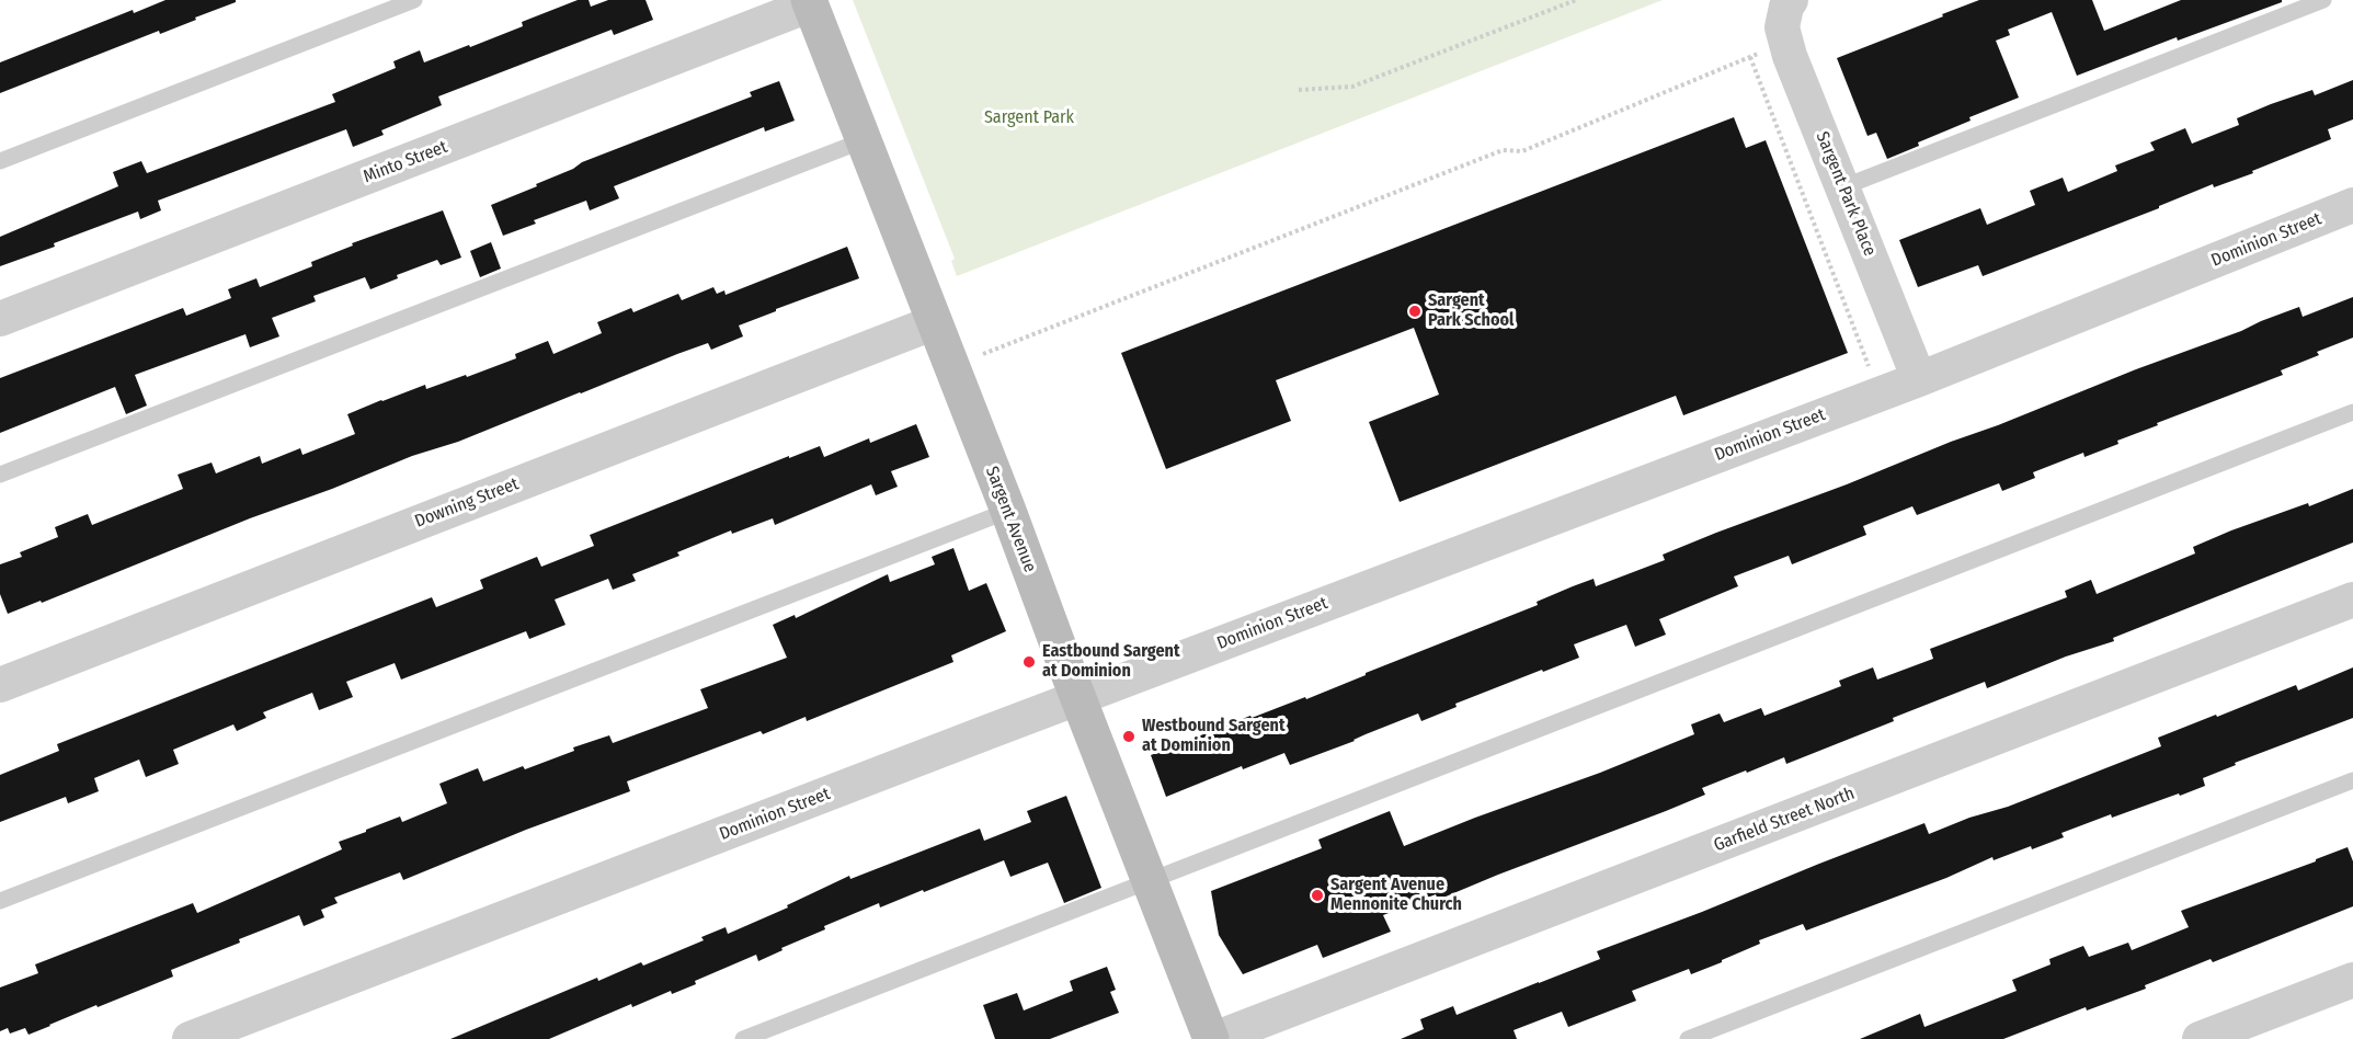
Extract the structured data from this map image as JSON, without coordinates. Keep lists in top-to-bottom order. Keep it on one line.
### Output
{"streets":{"main road":["Sargent Avenue"],"street":["Minto Street","Sargent Park Place","Dominion Street","Downing Street","Garfield Street North"]},"crossings":[["Minto Street","Sargent Avenue"],["Sargent Park Place","Dominion Street"],["Dominion Street","Sargent Avenue"],["Downing Street","Sargent Avenue"],["Sargent Avenue","Garfield Street North"]],"parks":["Sargent Park"],"places":["Sargent Park School","Eastbound Sargent at Dominion","Westbound Sargent at Dominion","Sargent Avenue Mennonite Church"]}
